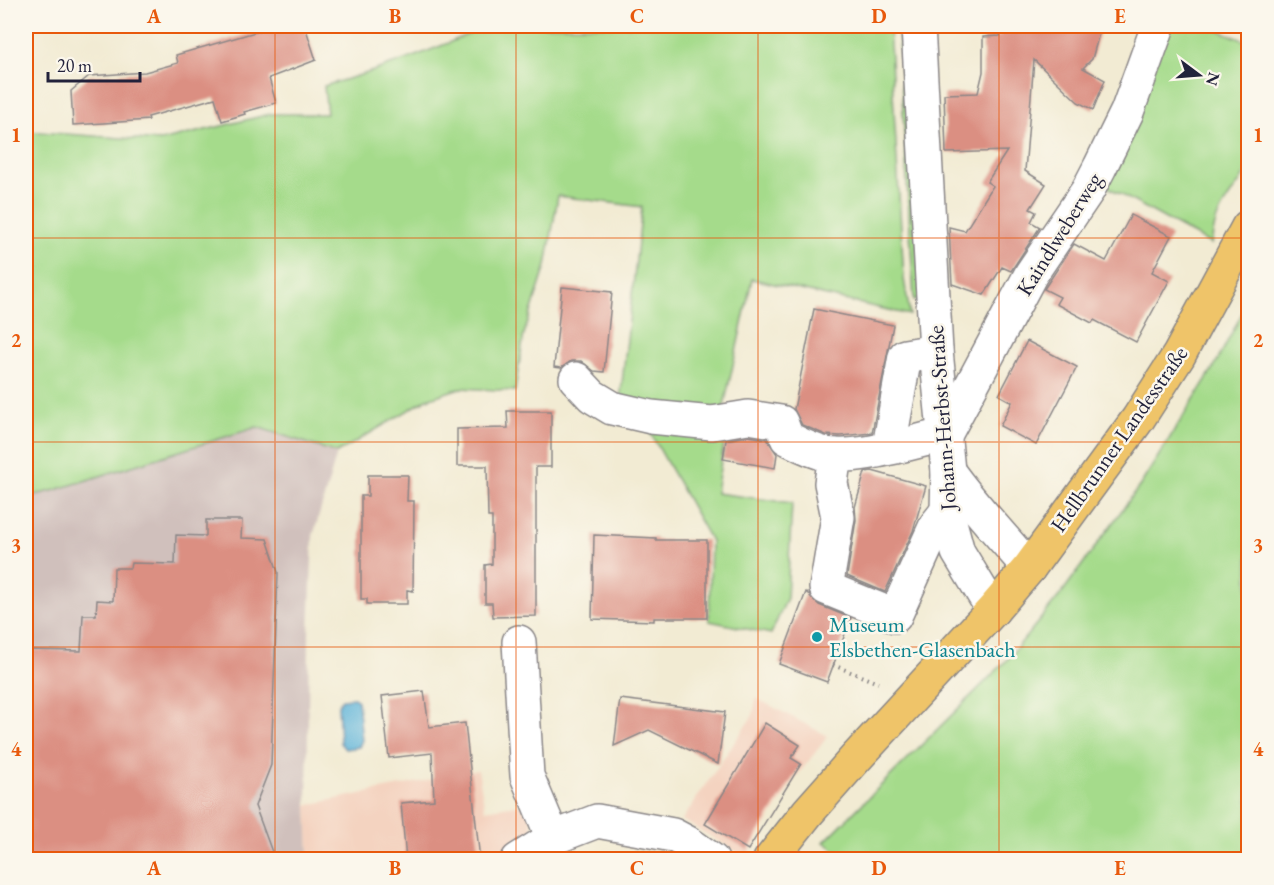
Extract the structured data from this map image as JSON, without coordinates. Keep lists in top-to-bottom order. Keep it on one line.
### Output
{"streets":{"main road":["Hellbrunner Landesstraße"],"street":["Kaindlweberweg","Johann-Herbst-Straße"]},"crossings":[["Kaindlweberweg","Johann-Herbst-Straße"],["Johann-Herbst-Straße","Hellbrunner Landesstraße"]],"places":["Museum Elsbethen-Glasenbach"],"scale_bar":"20 m","north":"right","grid":{"columns":["A","B","C","D","E"],"rows":["1","2","3","4"]}}
